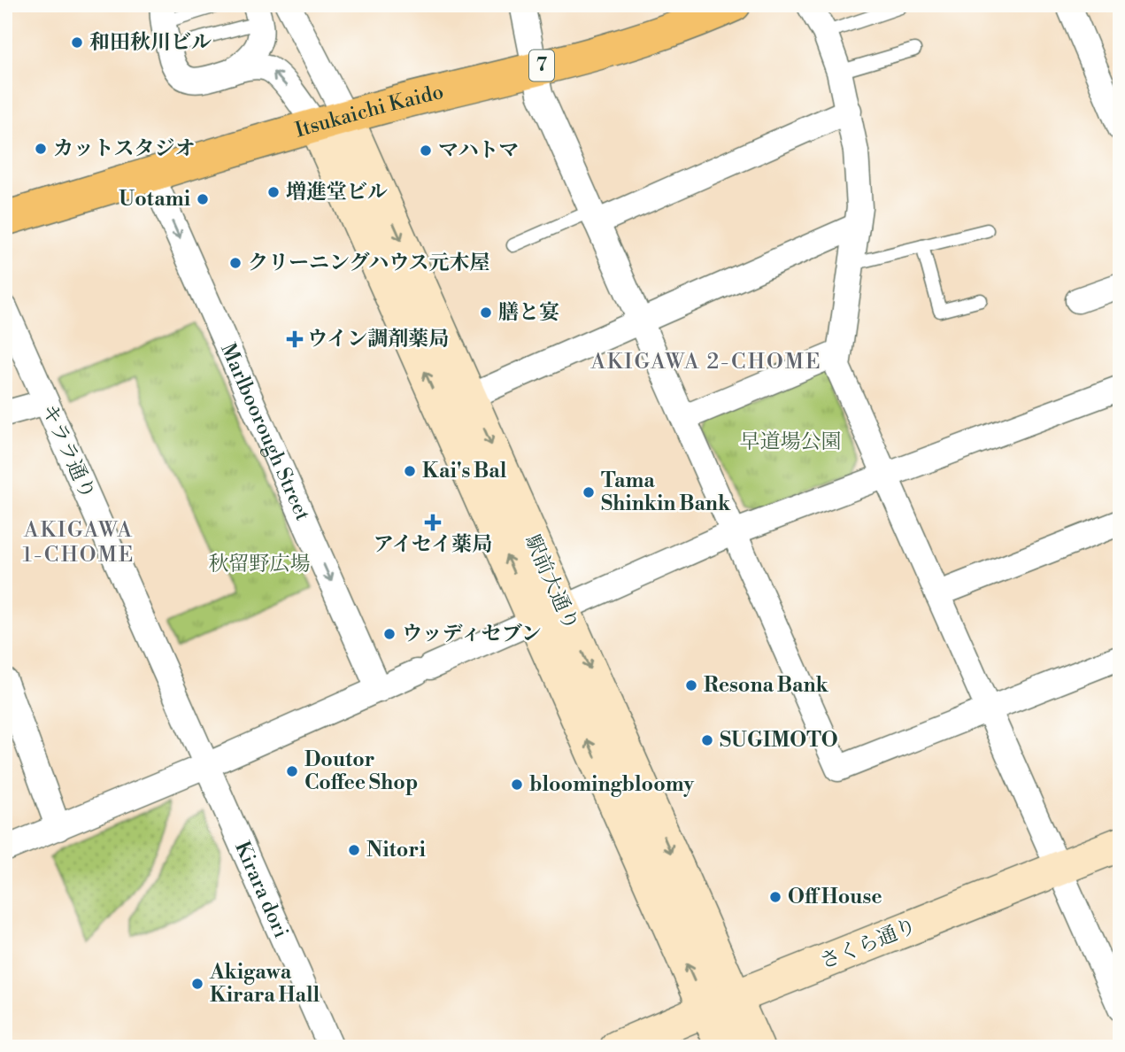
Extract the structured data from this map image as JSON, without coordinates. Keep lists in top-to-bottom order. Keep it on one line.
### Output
{"streets":{"main road":["7","Itsukaichi Kaido"],"street":["Marlboorough Street","キララ通り","駅前大通り","Kirara dori","さくら通り"]},"crossings":[["Itsukaichi Kaido","Marlboorough Street"],["Itsukaichi Kaido","駅前大通り"],["キララ通り","Kirara dori"],["駅前大通り","さくら通り"]],"one_way":["Marlboorough Street"],"districts":["AKIGAWA 2-CHOME","AKIGAWA 1-CHOME"],"parks":["早道場公園","秋留野広場"],"places":{"other":["和田秋川ビル","カットスタジオ","マハトマ","増進堂ビル","Uotami","クリーニングハウス元木屋","膳と宴","Kai's Bal","Tama Shinkin Bank","ウッディセブン","Resona Bank","SUGIMOTO","Doutor Coffee Shop","bloomingbloomy","Nitori","Off House","Akigawa Kirara Hall"],"health":["ウイン調剤薬局","アイセイ薬局"]}}
